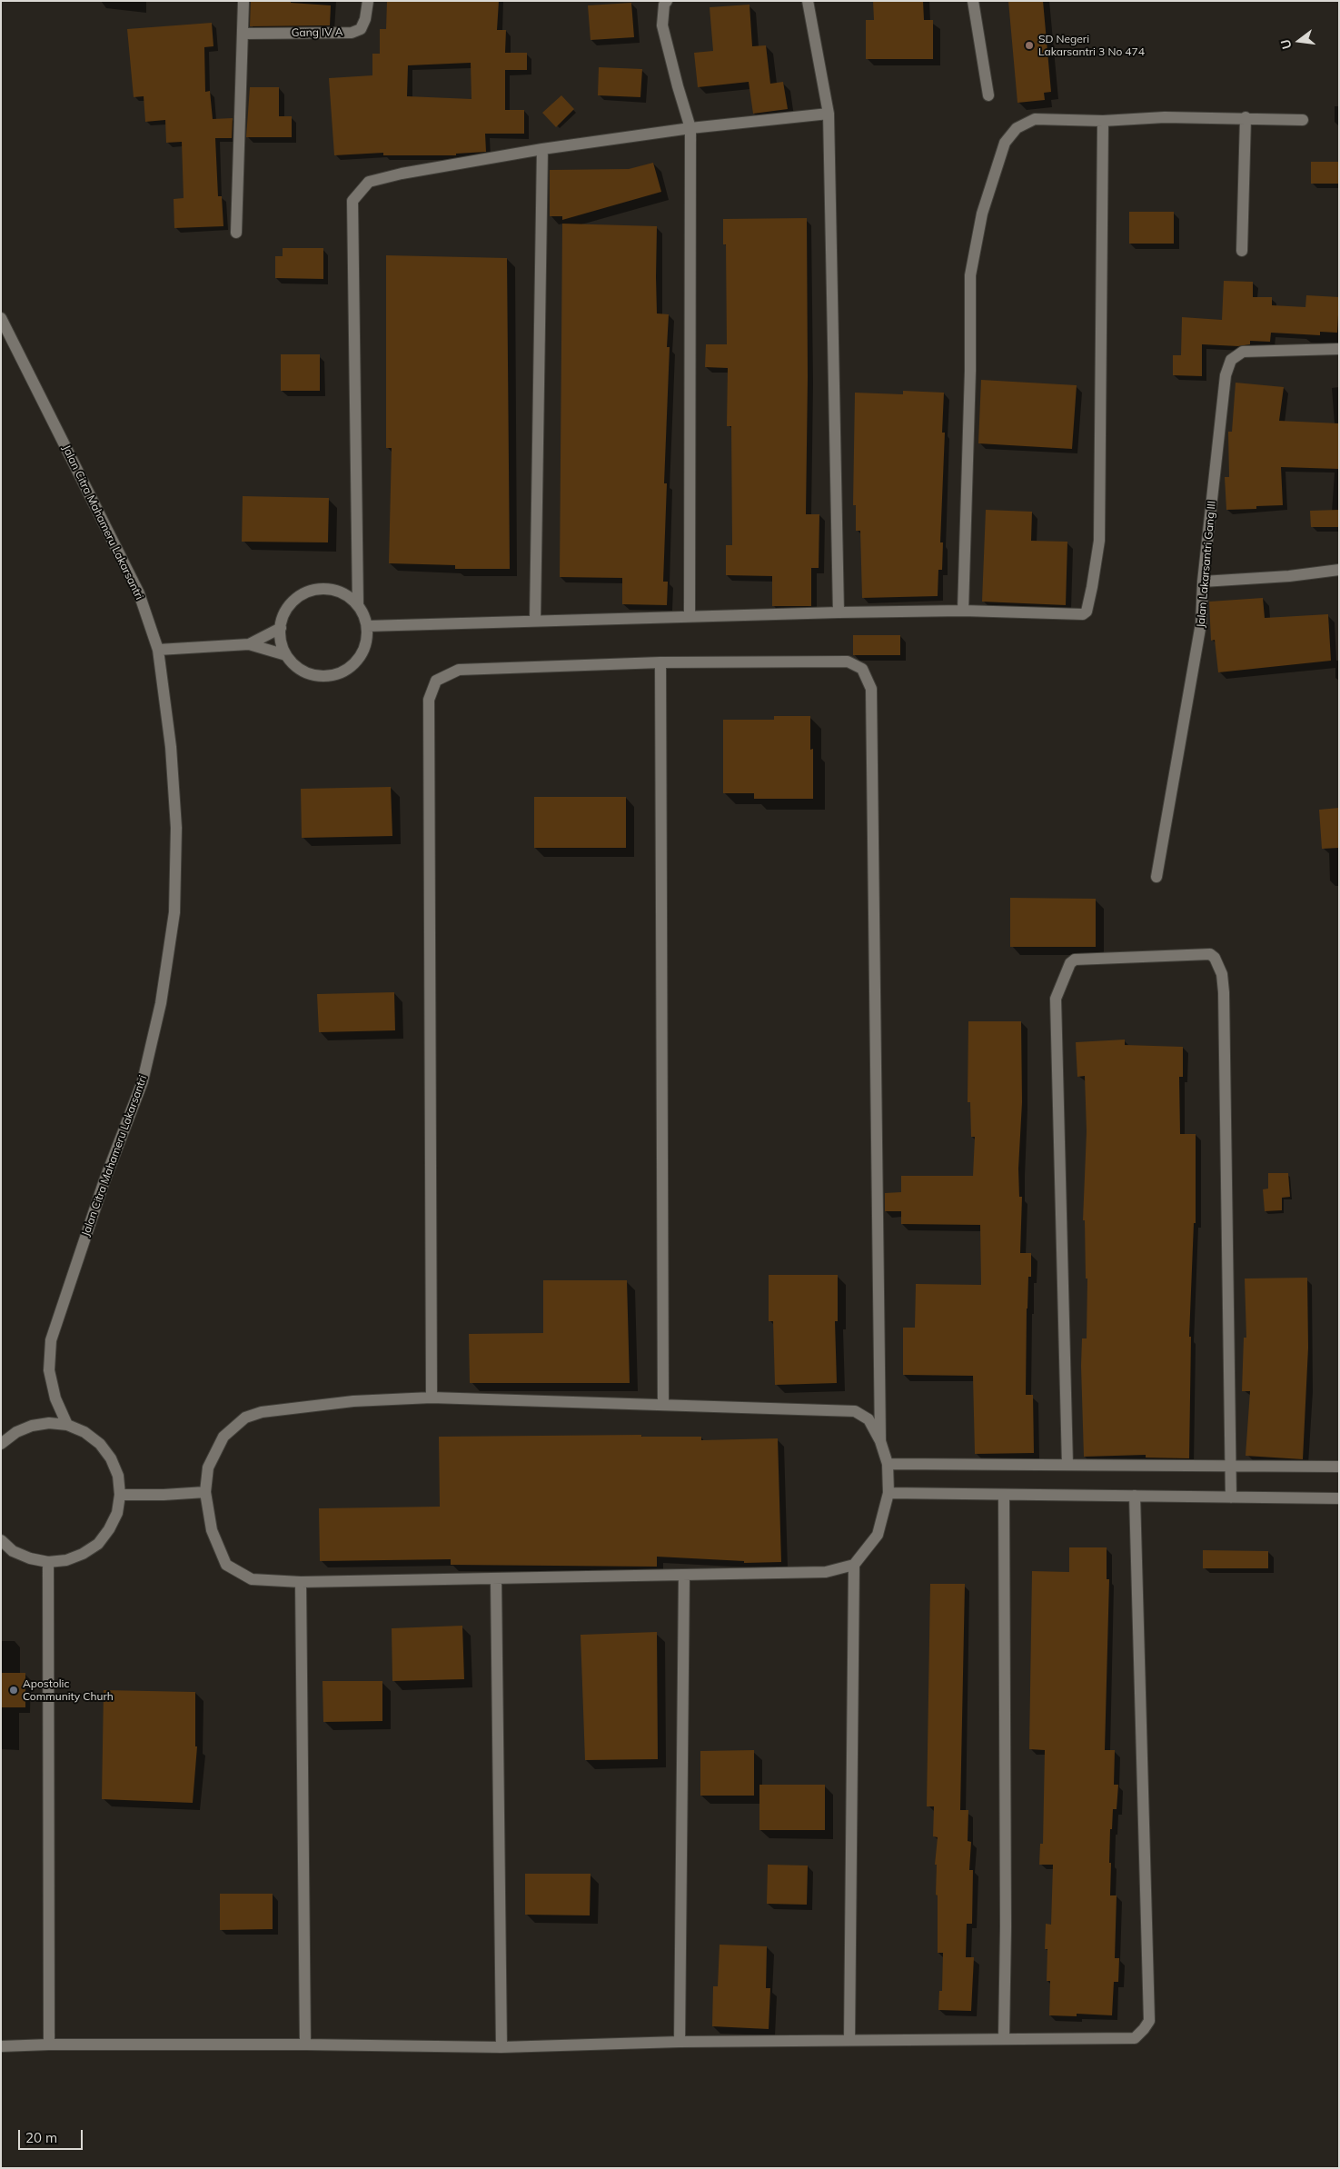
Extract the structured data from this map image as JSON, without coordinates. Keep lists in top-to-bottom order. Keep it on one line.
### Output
{"streets":{"street":["Gang IV A","Jalan Citra Mahameru Lakarsantri","Jalan Lakarsantri Gang III"]},"places":["SD Negeri Lakarsantri 3 No 474","Apostolic Community Churh"],"scale_bar":"20 m","north":"left"}
